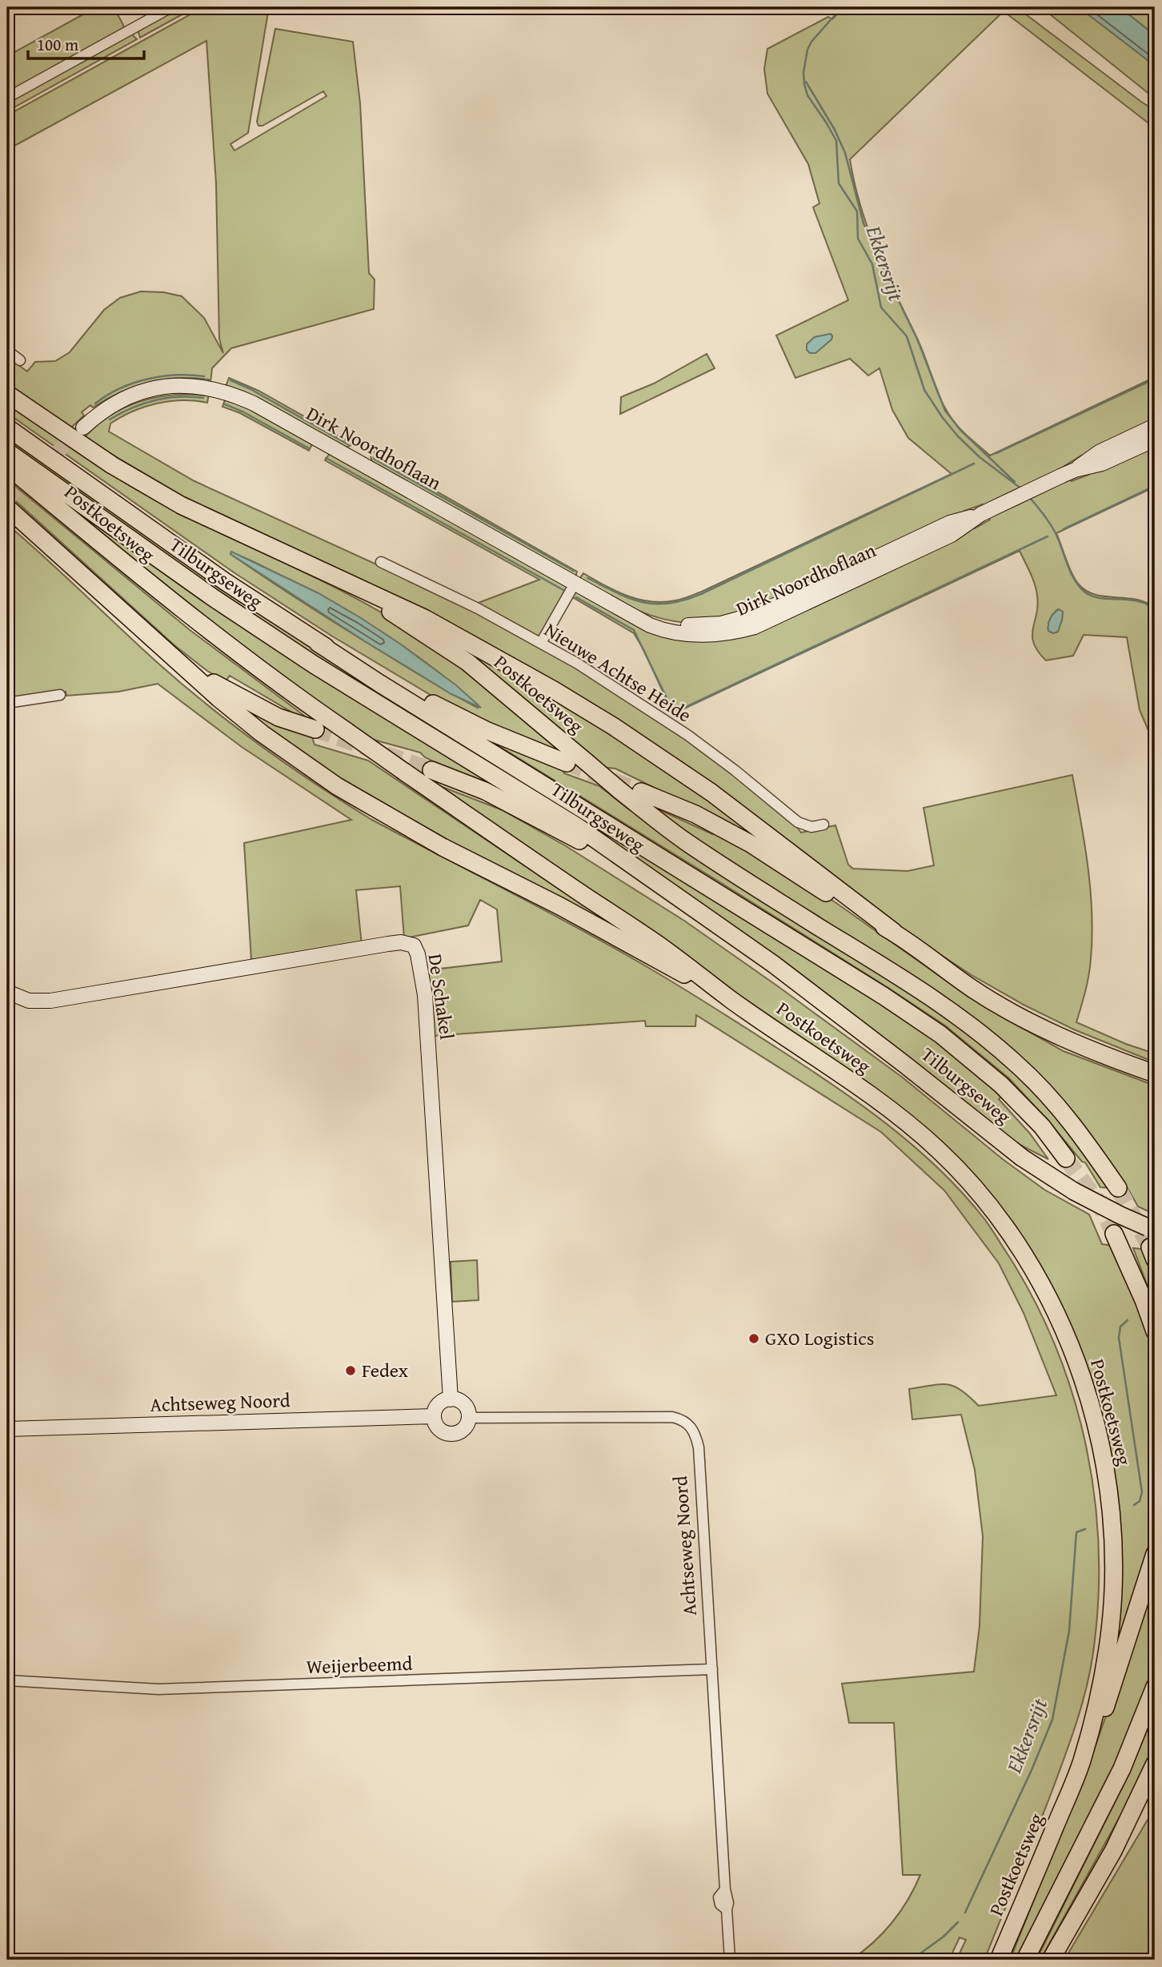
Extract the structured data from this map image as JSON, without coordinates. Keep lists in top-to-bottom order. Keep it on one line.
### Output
{"streets":{"highway":["Postkoetsweg","Tilburgseweg"],"street":["Dirk Noordhoflaan","Nieuwe Achtse Heide","De Schakel","Achtseweg Noord","Weijerbeemd"]},"crossings":[["Postkoetsweg","Tilburgseweg"],["De Schakel","Achtseweg Noord"],["Achtseweg Noord","Weijerbeemd"]],"water":["Ekkersrijt"],"places":["GXO Logistics","Fedex"],"scale_bar":"100 m"}
